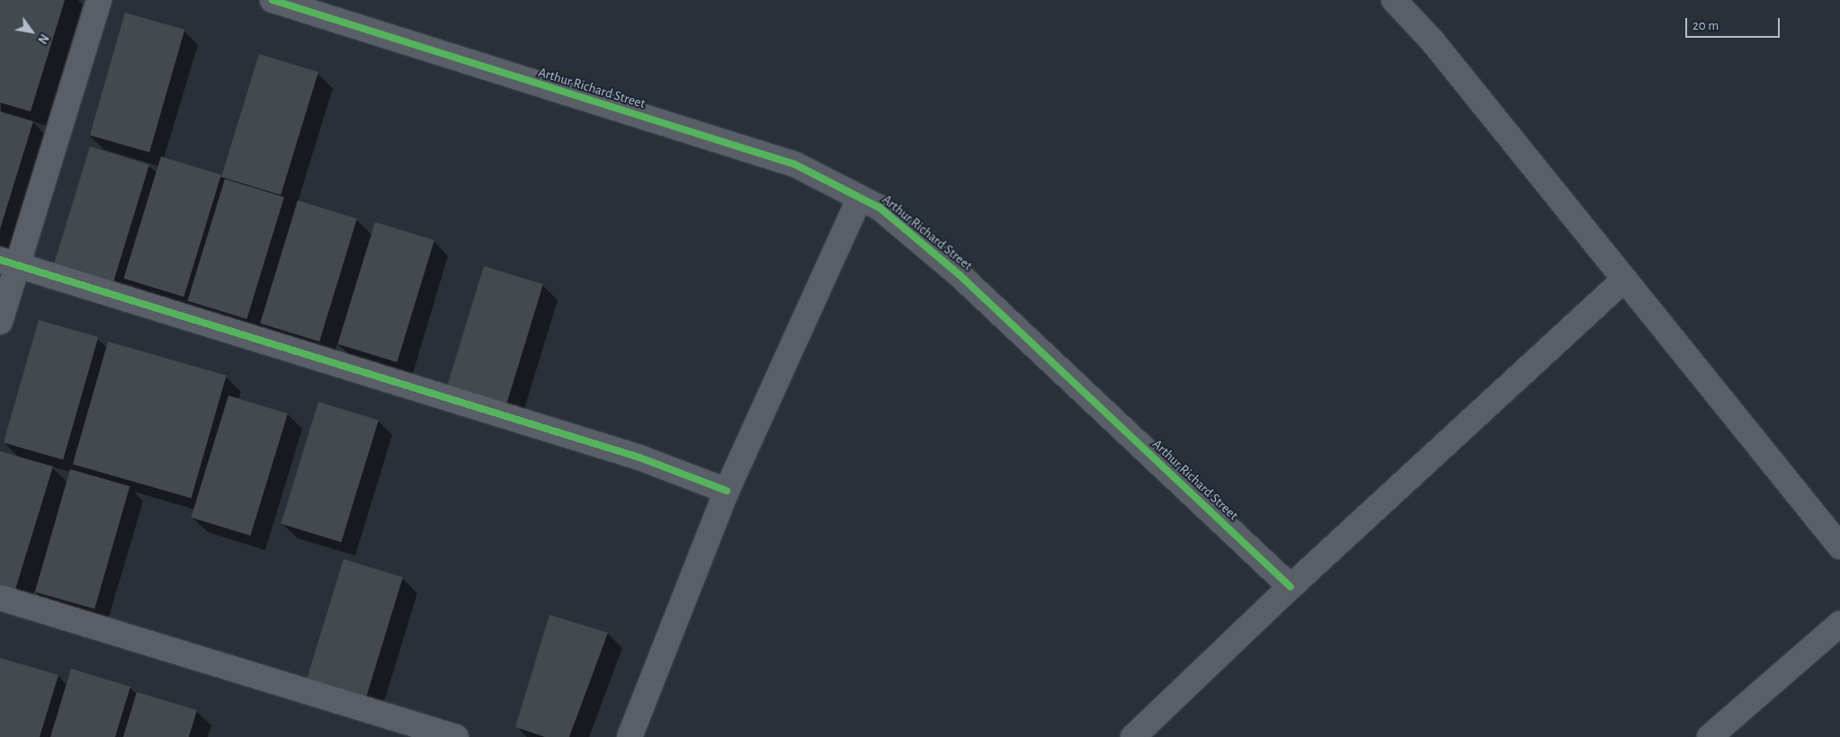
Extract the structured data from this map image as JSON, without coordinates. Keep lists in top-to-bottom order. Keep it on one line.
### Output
{"streets":{"street":["Arthur Richard Street"]},"scale_bar":"20 m","north":"bottom right"}
